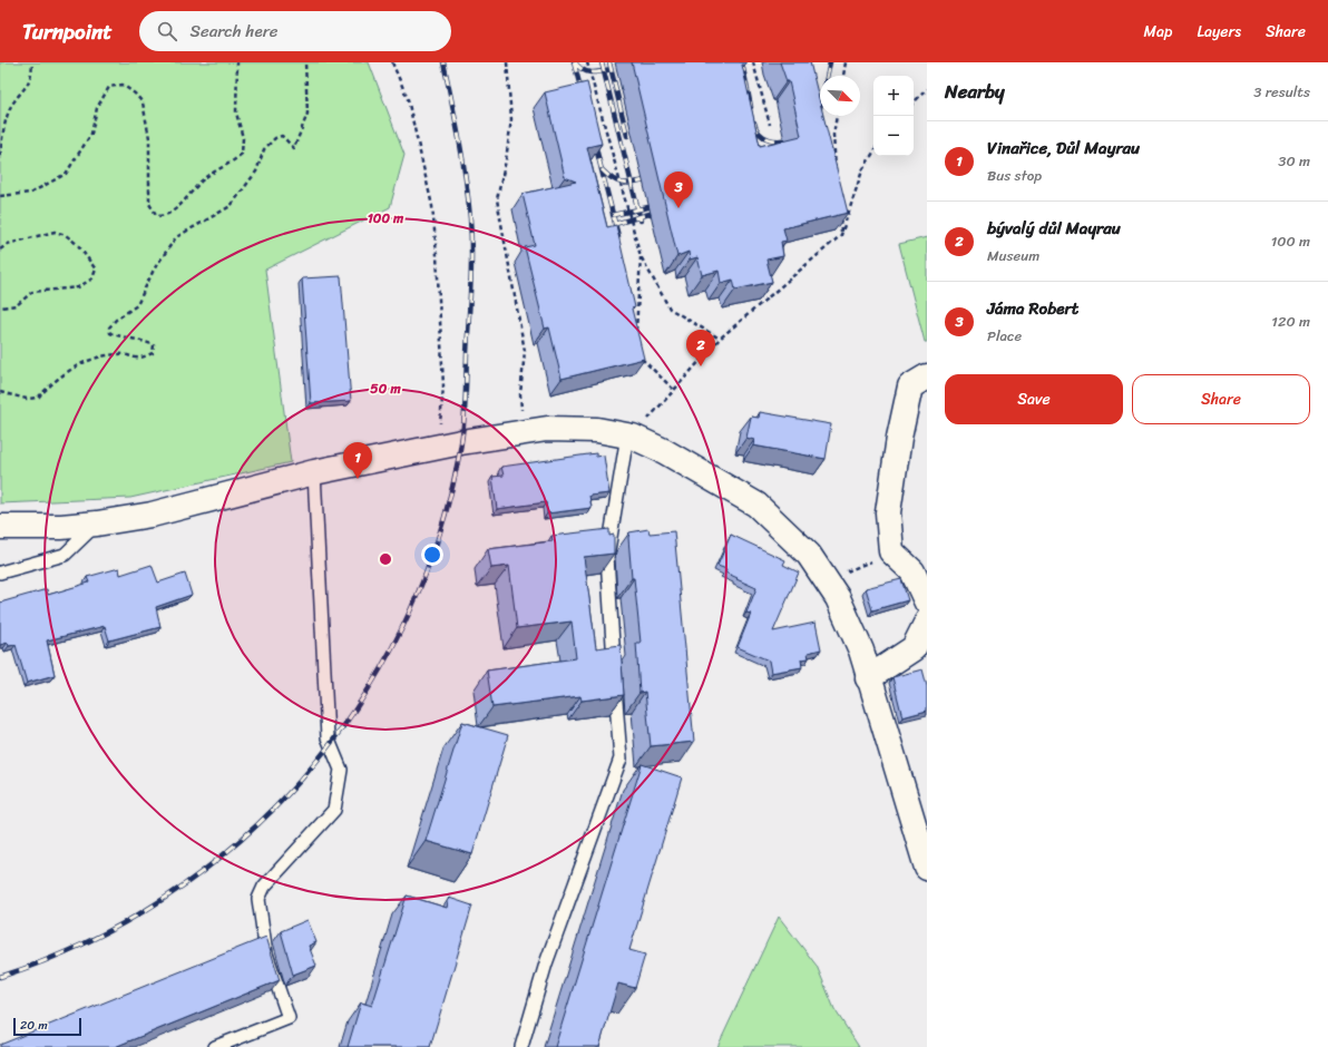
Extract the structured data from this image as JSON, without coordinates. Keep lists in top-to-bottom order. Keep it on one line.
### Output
{"scale_bar":"20 m","north":"bottom right","page":{"header":"Turnpoint","search":"Search here","nav":["Map","Layers","Share"],"heading":["Nearby","3 results"],"map_buttons":["+","−"],"list":[{"mark":"1","name":"Vinařice, Důl Mayrau","note":"Bus stop","value":"30 m"},{"mark":"2","name":"bývalý důl Mayrau","note":"Museum","value":"100 m"},{"mark":"3","name":"Jáma Robert","note":"Place","value":"120 m"}],"pins":["3","2","1"],"buttons":["Save","Share"],"scale":"20 m"},"rings":["100 m","50 m"]}
